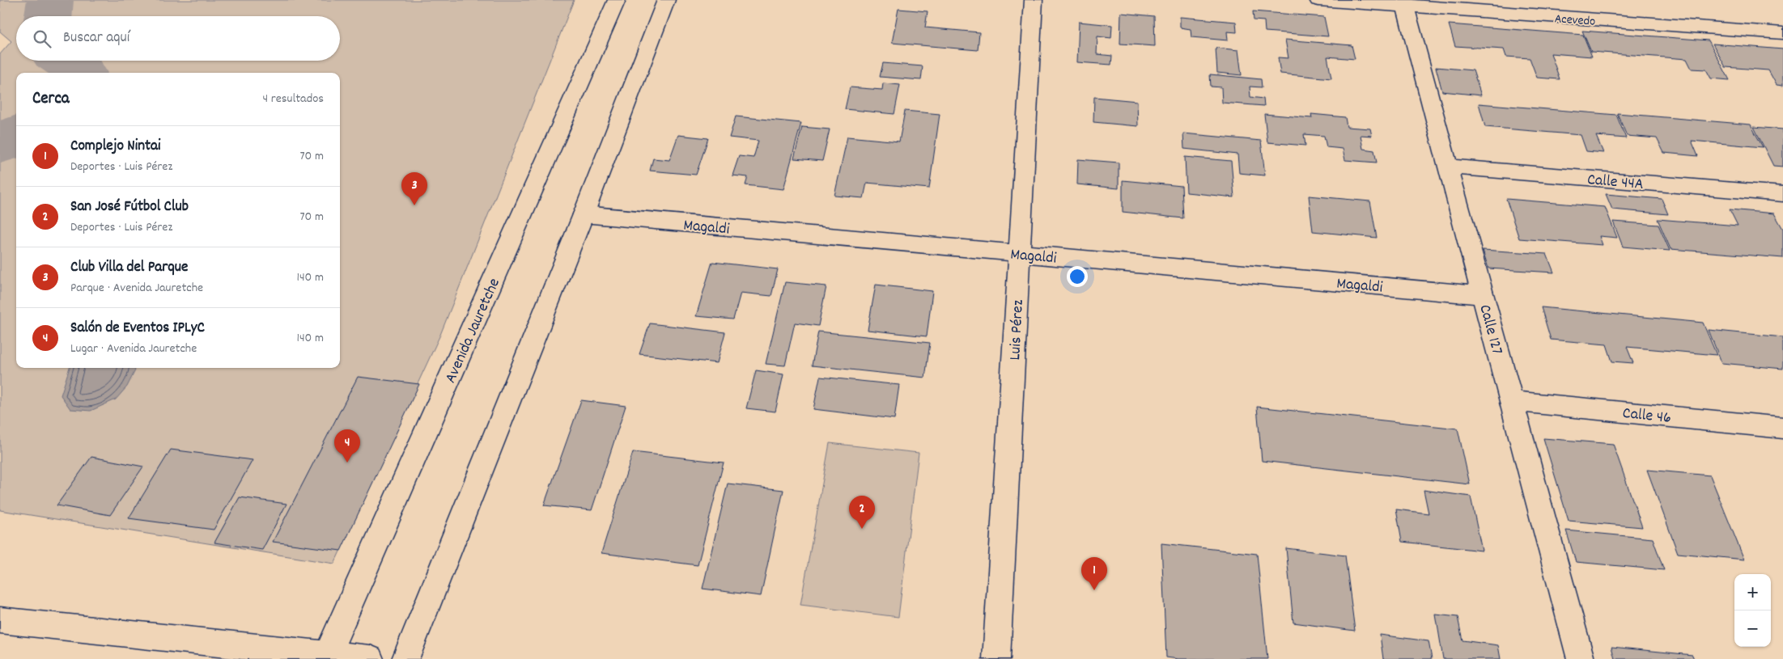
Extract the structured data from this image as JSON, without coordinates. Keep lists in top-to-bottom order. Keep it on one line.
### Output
{"streets":{"street":["Acevedo","Calle 44A","Magaldi","Calle 127","Avenida Jauretche","Luis Pérez","Calle 46"]},"crossings":[["Acevedo","Calle 127"],["Calle 44A","Calle 127"],["Magaldi","Calle 127"],["Magaldi","Luis Pérez"],["Calle 127","Calle 46"]],"page":{"search":"Buscar aquí","heading":["Cerca","4 resultados"],"list":[{"mark":"1","name":"Complejo Nintai","note":"Deportes · Luis Pérez","value":"70 m"},{"mark":"2","name":"San José Fútbol Club","note":"Deportes · Luis Pérez","value":"70 m"},{"mark":"3","name":"Club Villa del Parque","note":"Parque · Avenida Jauretche","value":"140 m"},{"mark":"4","name":"Salón de Eventos IPLyC","note":"Lugar · Avenida Jauretche","value":"140 m"}],"pins":["3","4","2","1"],"map_buttons":["+","−"]}}
